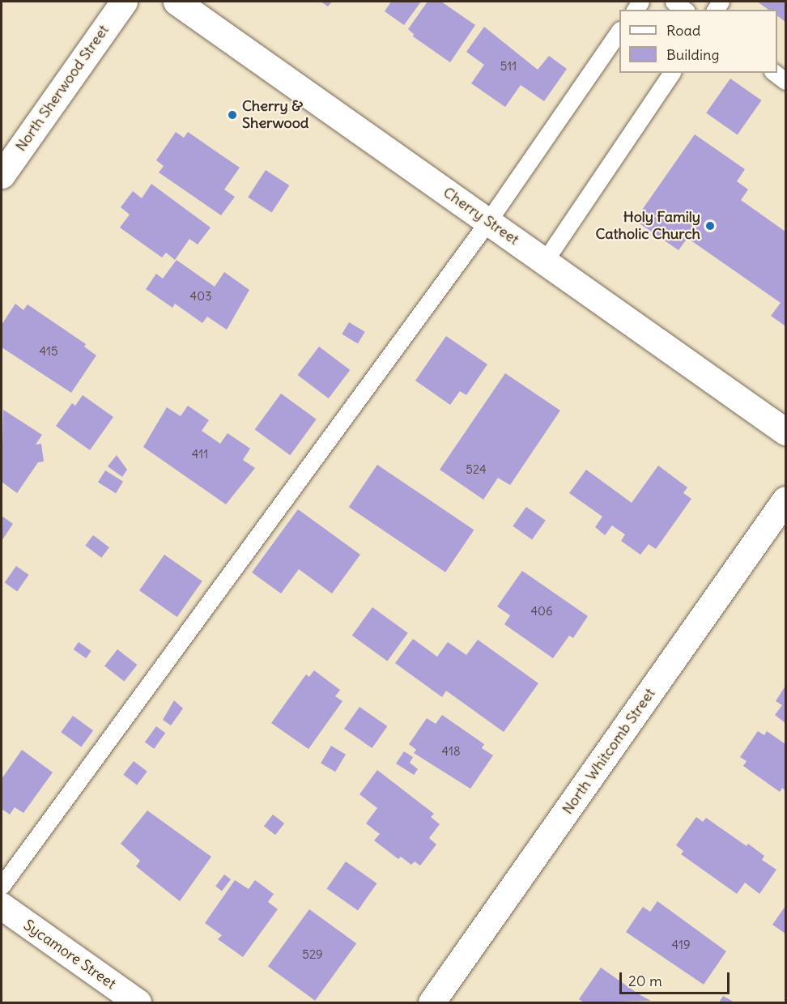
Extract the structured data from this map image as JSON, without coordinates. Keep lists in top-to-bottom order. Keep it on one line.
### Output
{"streets":{"street":["North Sherwood Street","Cherry Street","North Whitcomb Street","Sycamore Street"]},"places":["Cherry & Sherwood","Holy Family Catholic Church"],"house_numbers":["511","403","415","411","524","406","418","419","529"],"legend":["Road","Building"],"scale_bar":"20 m"}
